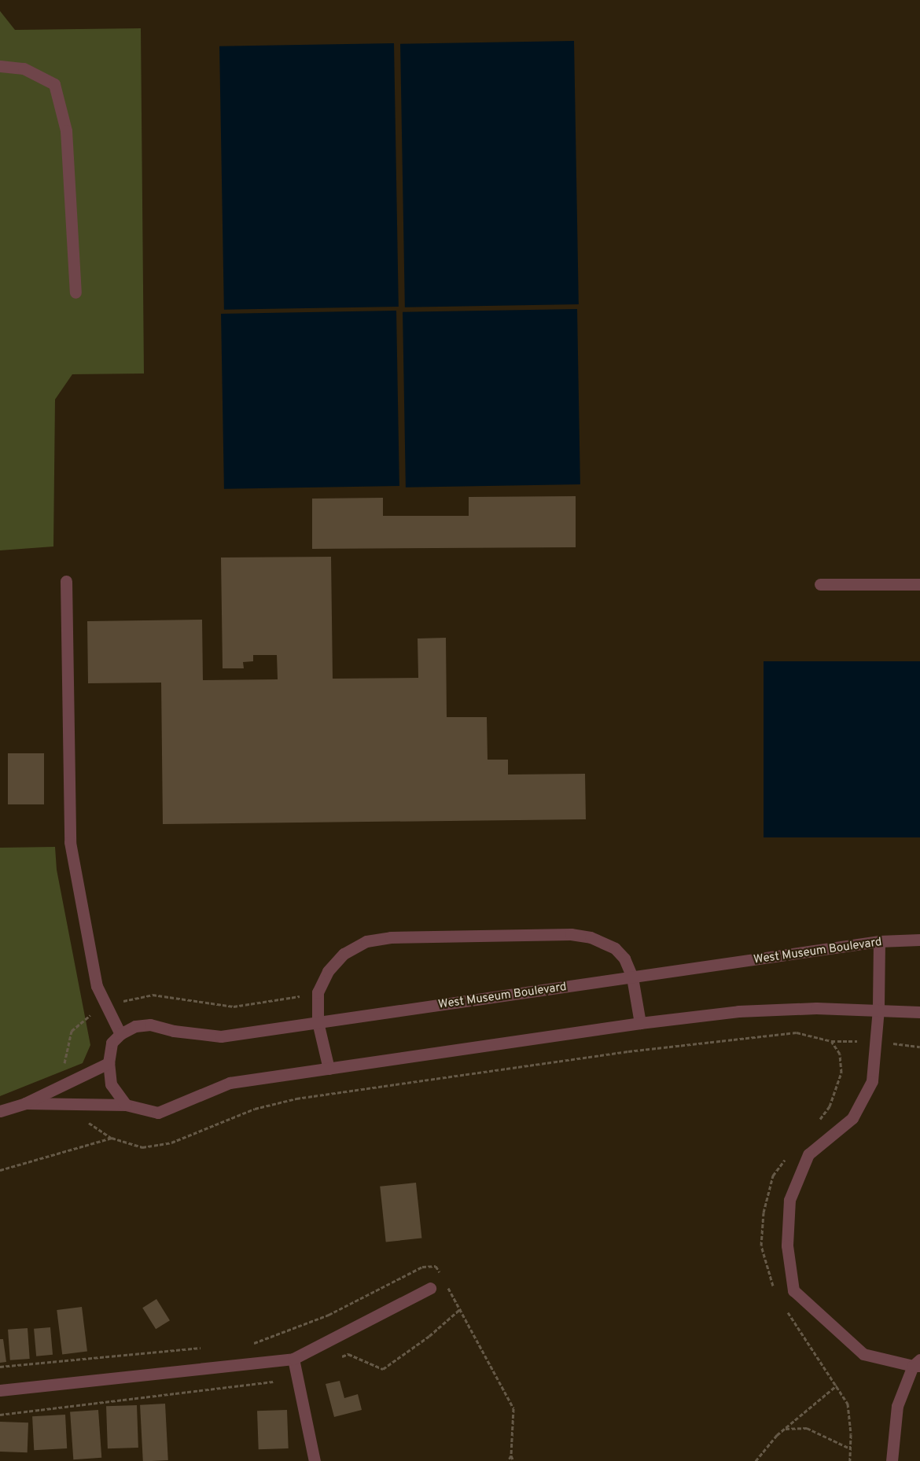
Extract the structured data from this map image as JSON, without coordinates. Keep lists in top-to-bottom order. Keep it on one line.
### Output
{"streets":{"street":["West Museum Boulevard"]}}
